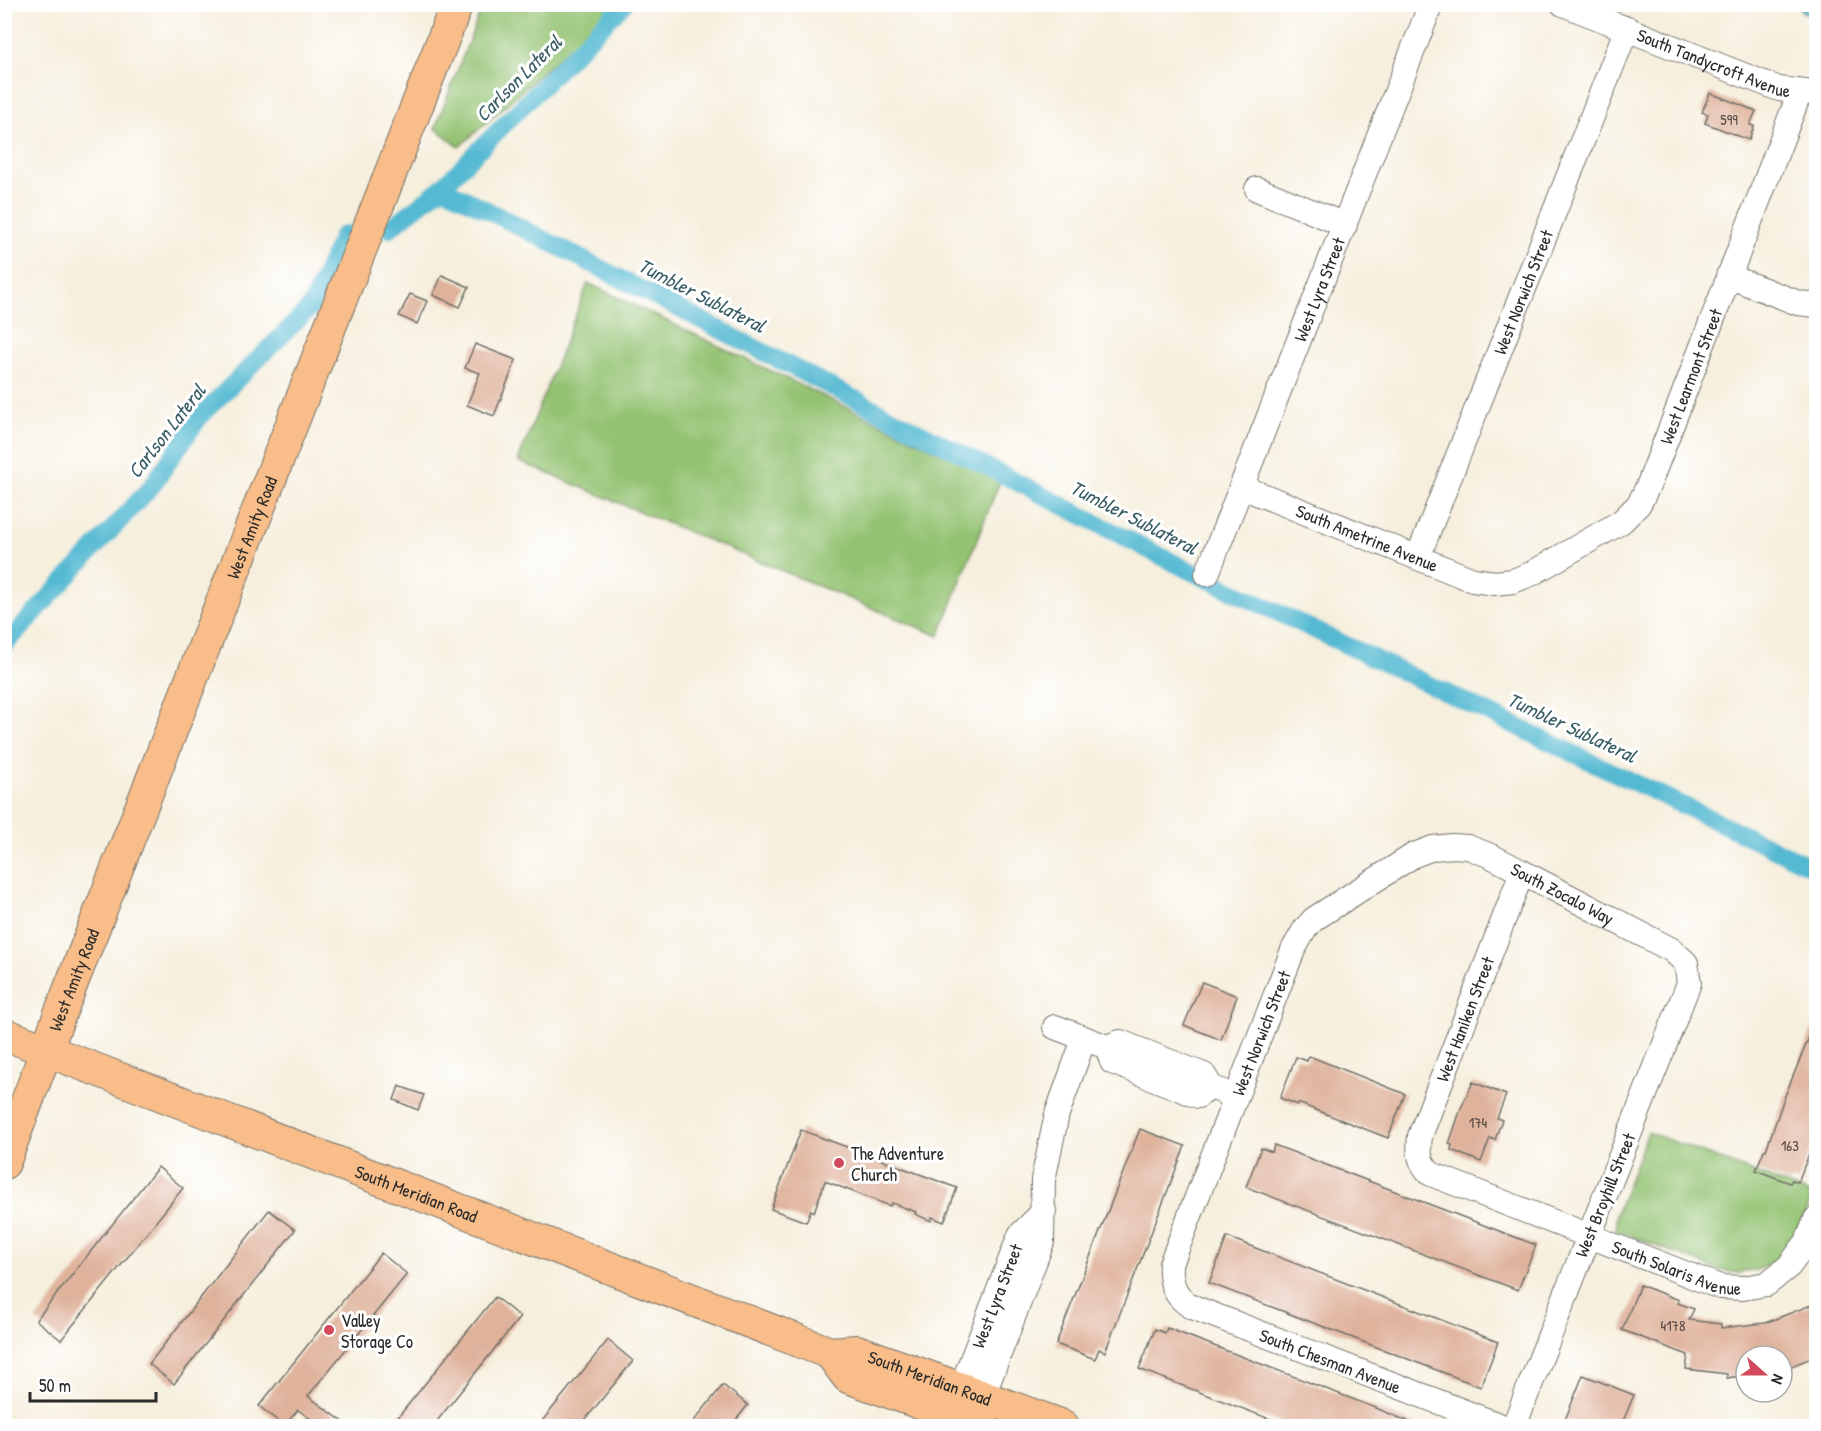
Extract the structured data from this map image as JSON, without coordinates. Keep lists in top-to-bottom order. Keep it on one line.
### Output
{"streets":{"main road":["West Amity Road","South Meridian Road"],"street":["South Tandycroft Avenue","West Lyra Street","West Norwich Street","West Learmont Street","South Ametrine Avenue","South Zocalo Way","West Haniken Street","West Broyhill Street","South Solaris Avenue","South Chesman Avenue"]},"crossings":[["South Tandycroft Avenue","West Norwich Street"],["South Tandycroft Avenue","West Learmont Street"],["West Lyra Street","South Ametrine Avenue"],["West Lyra Street","South Meridian Road"],["West Norwich Street","South Ametrine Avenue"],["West Norwich Street","South Zocalo Way"],["West Norwich Street","South Chesman Avenue"],["West Learmont Street","South Ametrine Avenue"],["West Amity Road","South Meridian Road"],["South Zocalo Way","West Haniken Street"],["South Zocalo Way","West Broyhill Street"],["West Haniken Street","South Solaris Avenue"],["West Broyhill Street","South Solaris Avenue"]],"water":["Carlson Lateral","Tumbler Sublateral"],"places":["The Adventure Church","Valley Storage Co"],"house_numbers":["599","174","163","4178"],"scale_bar":"50 m","north":"right"}
